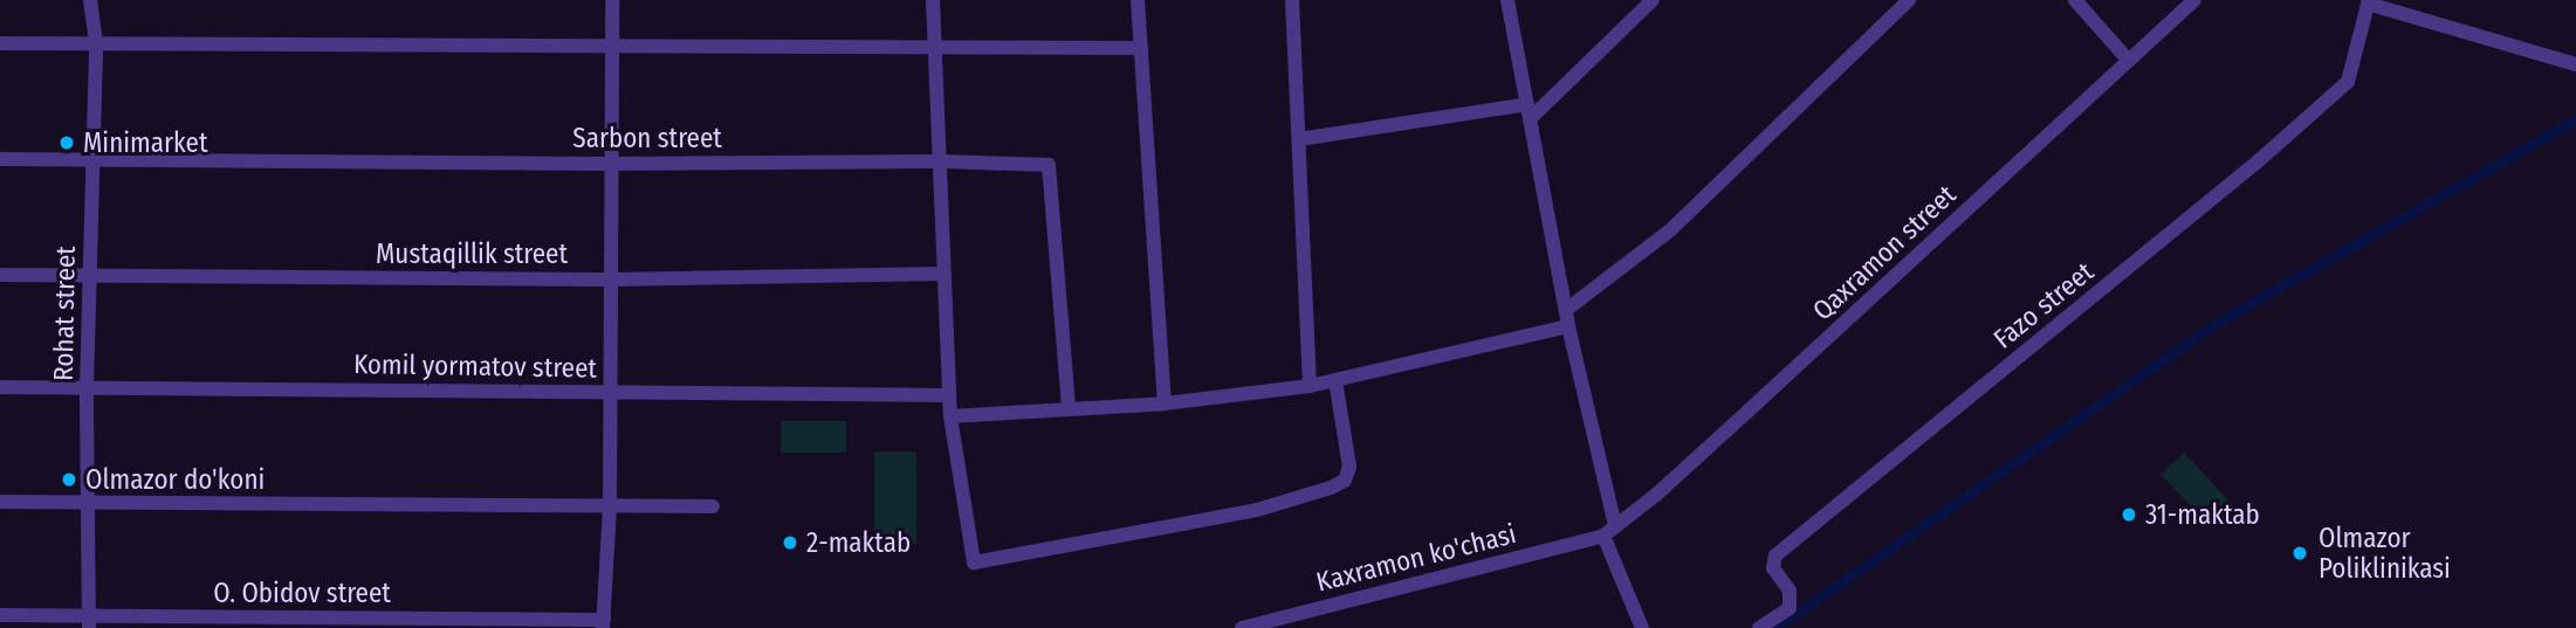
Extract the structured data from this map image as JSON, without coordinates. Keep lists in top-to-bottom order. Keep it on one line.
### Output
{"streets":{"street":["Sarbon street","Qaxramon street","Mustaqillik street","Fazo street","Rohat street","Komil yormatov street","Kaxramon ko'chasi","O. Obidov street"]},"crossings":[["Sarbon street","Rohat street"],["Qaxramon street","Kaxramon ko'chasi"],["Mustaqillik street","Rohat street"],["Rohat street","Komil yormatov street"],["Rohat street","O. Obidov street"]],"places":["Minimarket","Olmazor do'koni","31-maktab","2-maktab","Olmazor Poliklinikasi"]}
